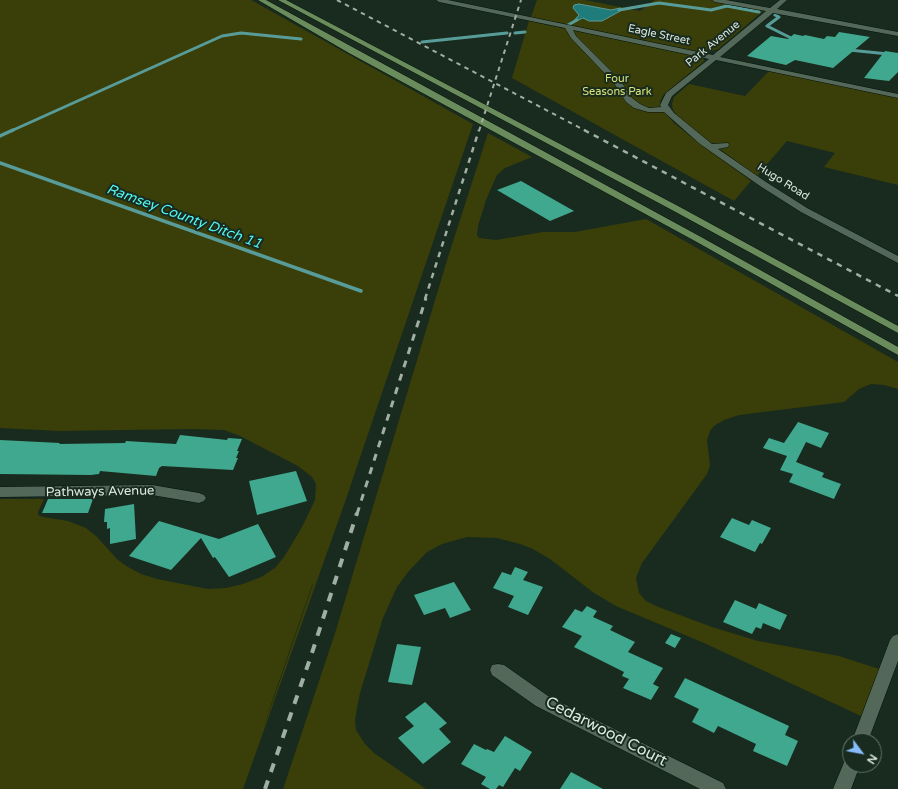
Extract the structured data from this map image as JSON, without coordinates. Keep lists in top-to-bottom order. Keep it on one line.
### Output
{"streets":{"street":["Eagle Street","Park Avenue","Hugo Road","Pathways Avenue","Cedarwood Court"]},"crossings":[["Eagle Street","Park Avenue"],["Park Avenue","Hugo Road"]],"water":["Ramsey County Ditch 11"],"parks":["Four Seasons Park"],"north":"bottom right"}
